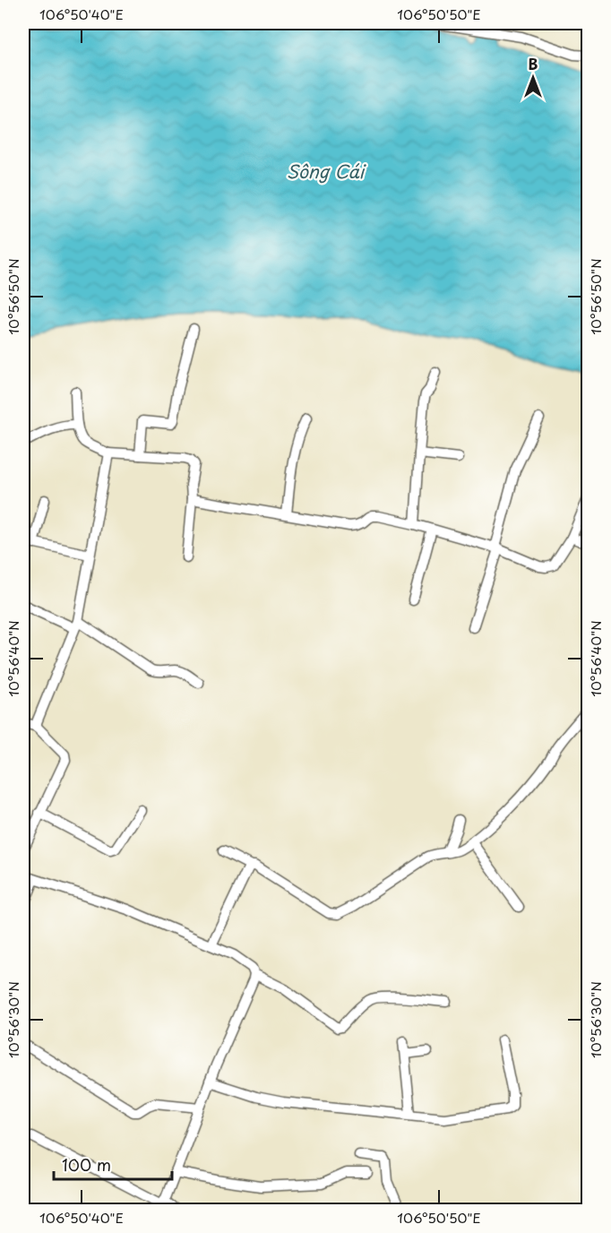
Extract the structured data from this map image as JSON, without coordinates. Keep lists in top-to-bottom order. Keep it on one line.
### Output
{"water":["Sông Cái"],"scale_bar":"100 m","north":"top","coordinates":["106°50'40\"E","106°50'50\"E","10°56'50\"N","10°56'40\"N","10°56'30\"N"]}
